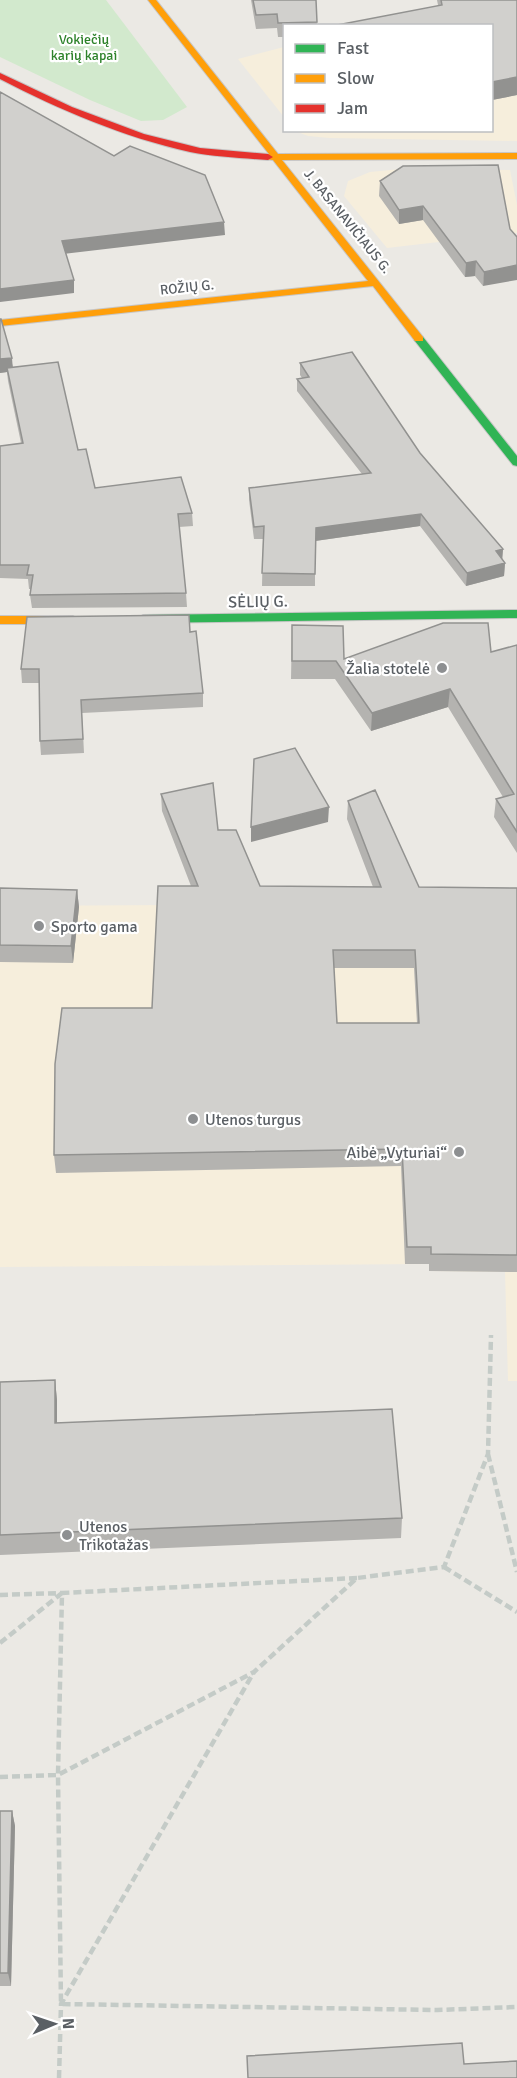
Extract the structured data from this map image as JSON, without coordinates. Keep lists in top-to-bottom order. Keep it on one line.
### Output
{"streets":{"street":["J. BASANAVIČIAUS G.","ROŽIŲ G.","SĖLIŲ G."]},"crossings":[["J. BASANAVIČIAUS G.","ROŽIŲ G."]],"parks":["Vokiečių karių kapai"],"places":["Žalia stotelė","Sporto gama","Utenos turgus","Aibė „Vyturiai“","Utenos Trikotažas"],"legend":["Fast","Slow","Jam"],"north":"right"}
